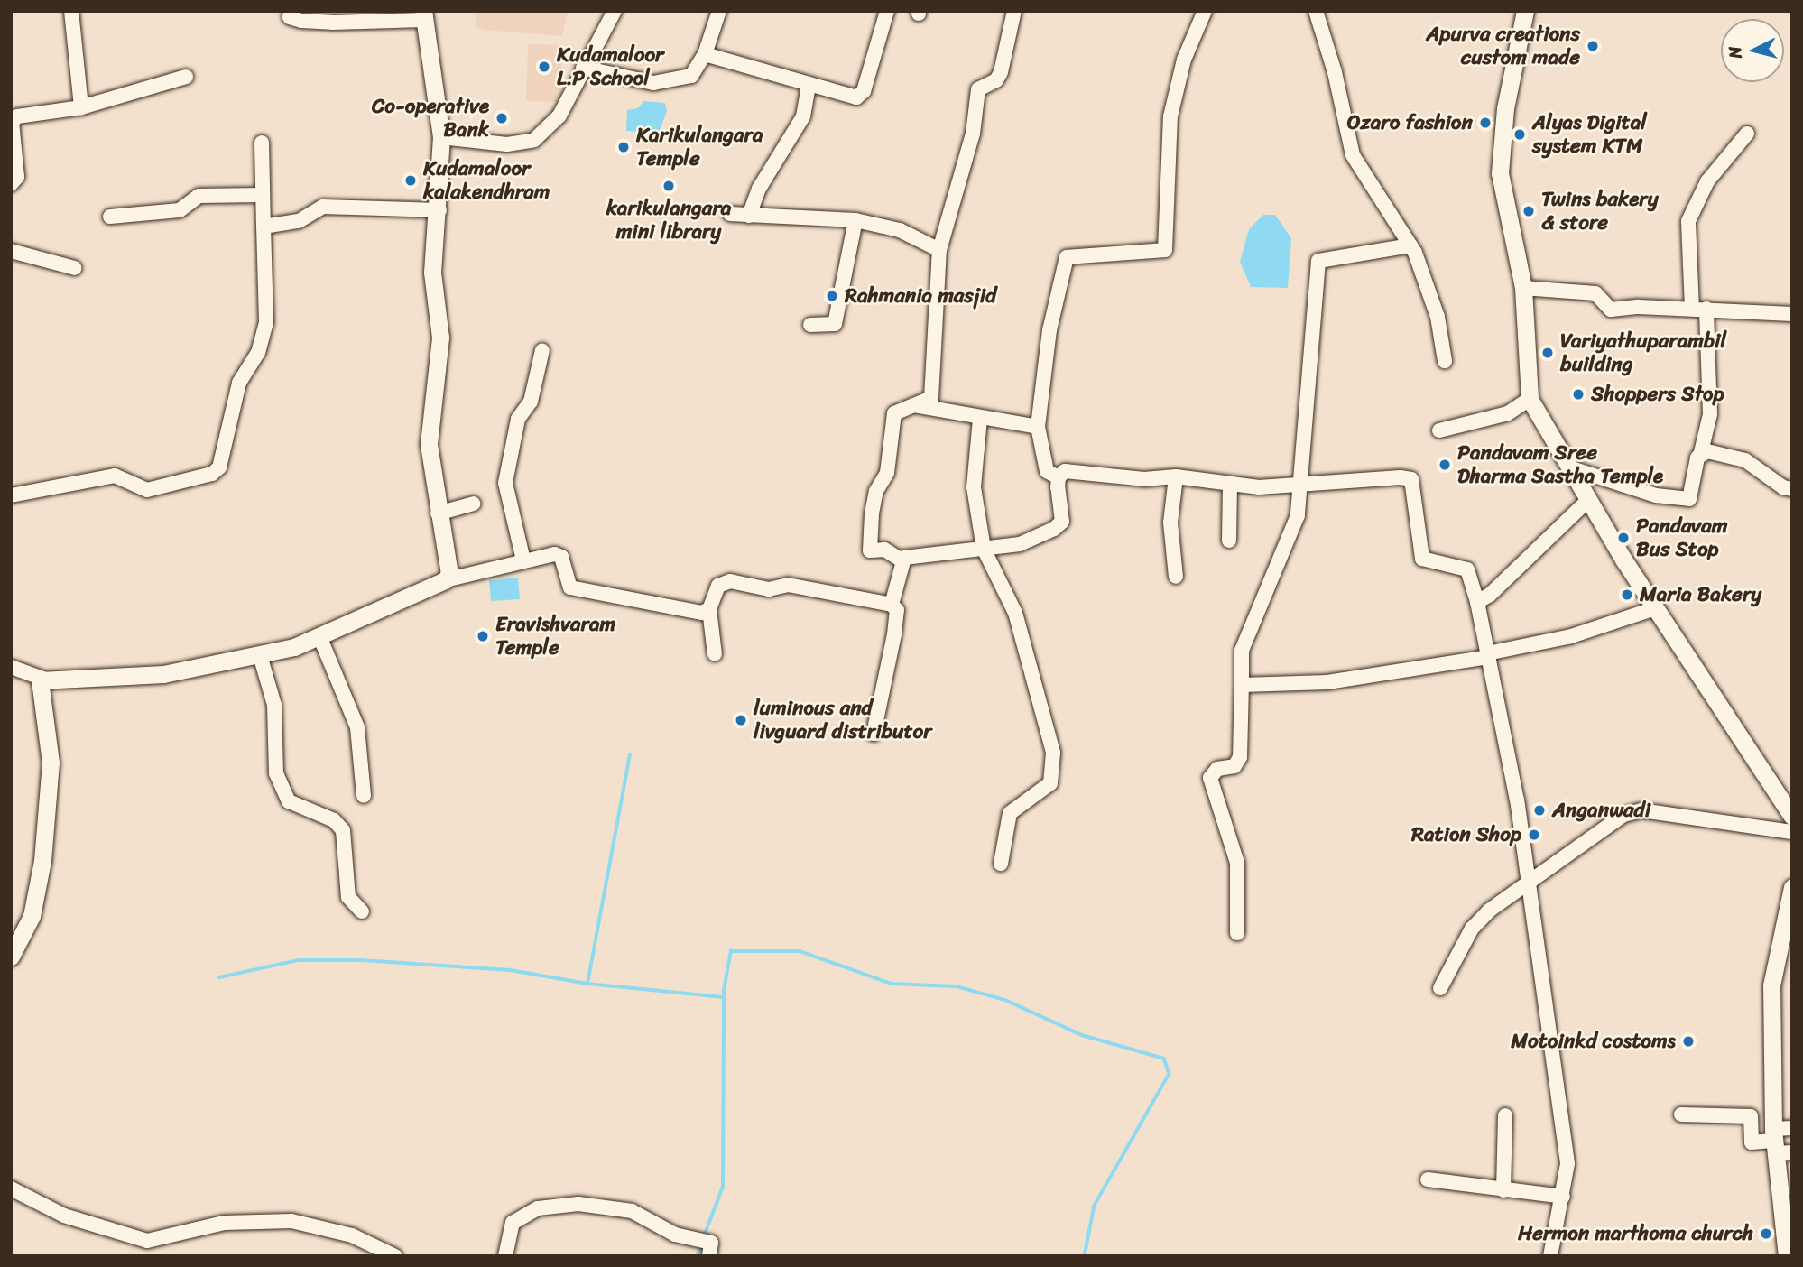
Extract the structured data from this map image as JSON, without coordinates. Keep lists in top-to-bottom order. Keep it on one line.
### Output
{"places":["Apurva creations custom made","Kudamaloor L.P School","Co-operative Bank","Ozaro fashion","Alyas Digital system KTM","Karikulangara Temple","Kudamaloor kalakendhram","karikulangara mini library","Twins bakery & store","Rahmania masjid","Variyathuparambil building","Shoppers Stop","Pandavam Sree Dharma Sastha Temple","Pandavam Bus Stop","Maria Bakery","Eravishvaram Temple","luminous and livguard distributor","Anganwadi","Ration Shop","Motoinkd costoms","Hermon marthoma church"],"north":"left"}
